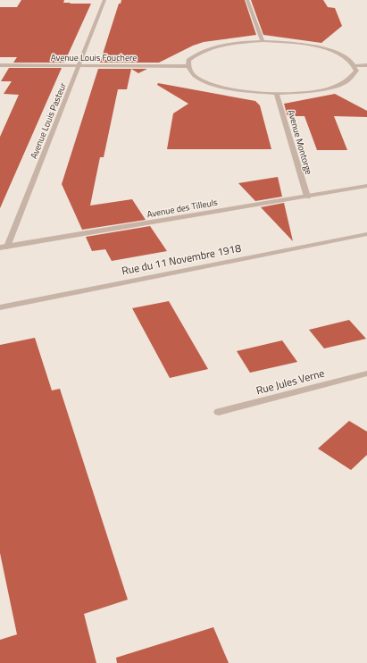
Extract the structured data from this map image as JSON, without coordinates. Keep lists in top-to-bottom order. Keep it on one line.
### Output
{"streets":{"street":["Avenue Louis Fouchere","Avenue Louis Pasteur","Avenue Montorge","Avenue des Tilleuls","Rue du 11 Novembre 1918","Rue Jules Verne"]},"crossings":[["Avenue Louis Fouchere","Avenue Louis Pasteur"],["Avenue Louis Pasteur","Avenue des Tilleuls"],["Avenue Montorge","Avenue des Tilleuls"]]}
